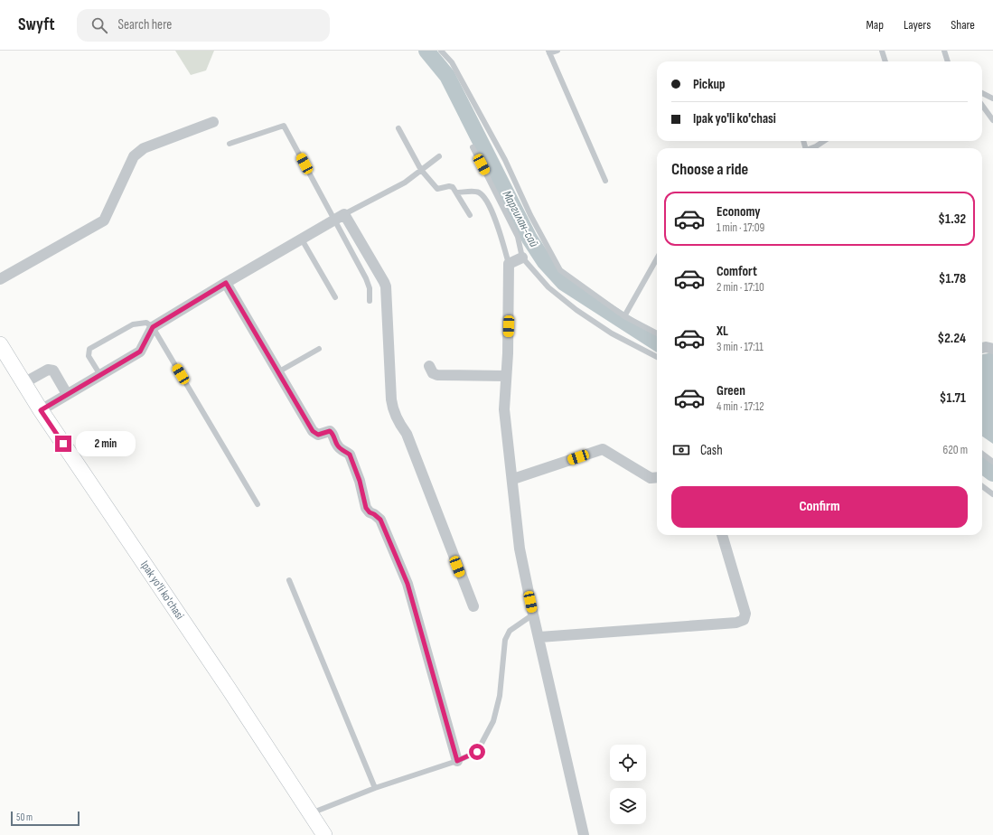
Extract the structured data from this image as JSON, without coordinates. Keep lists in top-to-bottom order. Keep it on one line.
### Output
{"streets":{"main road":["Ipak yo'li ko'chasi"]},"water":["Маргилан-сай"],"scale_bar":"50 m","page":{"header":"Swyft","search":"Search here","nav":["Map","Layers","Share"],"banner":["Pickup","Ipak yo'li ko'chasi"],"heading":"Choose a ride","list":[{"name":"Economy","note":"1 min · 17:09","value":"$1.32"},{"name":"Comfort","note":"2 min · 17:10","value":"$1.78"},{"name":"XL","note":"3 min · 17:11","value":"$2.24"},{"name":"Green","note":"4 min · 17:12","value":"$1.71"}],"pay":["Cash","620 m"],"bubble":"2 min","buttons":"Confirm","scale":"50 m"}}
